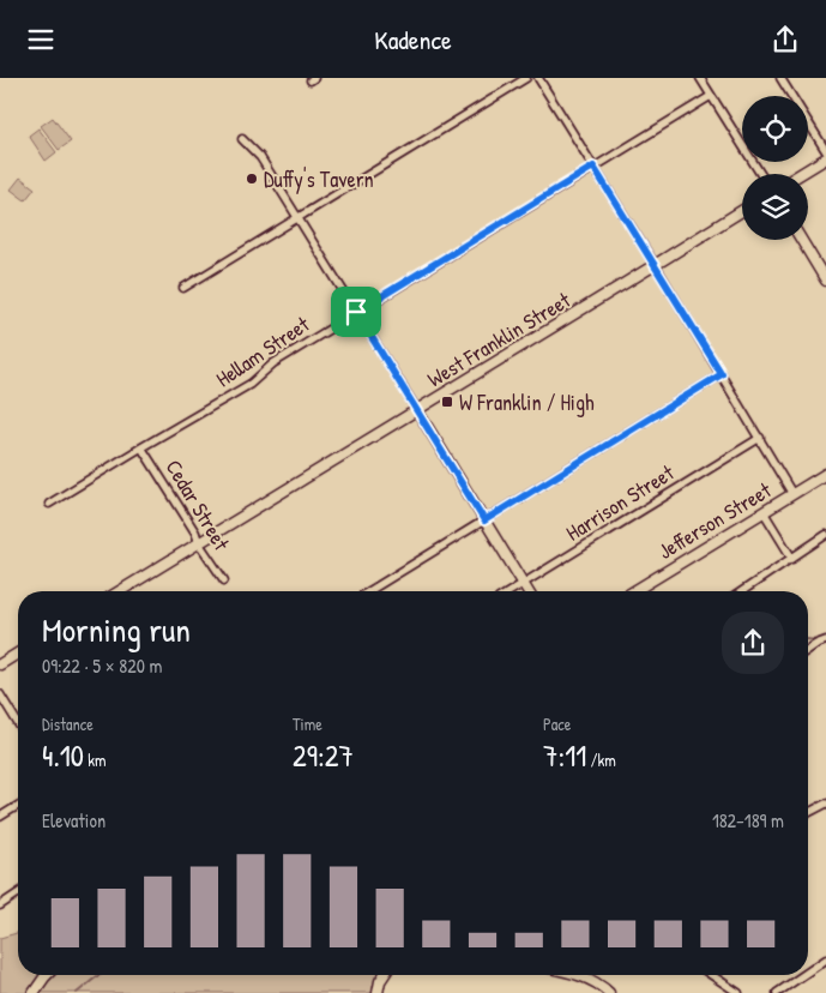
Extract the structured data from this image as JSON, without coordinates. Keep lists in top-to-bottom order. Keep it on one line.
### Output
{"streets":{"street":["West Franklin Street","Hellam Street","Harrison Street","Cedar Street","Jefferson Street"]},"crossings":[["West Franklin Street","Cedar Street"],["Hellam Street","Cedar Street"]],"places":{"other":["Duffy's Tavern"],"transit":["W Franklin / High"]},"page":{"header":"Kadence","heading":["Morning run","09:22 · 5 × 820 m"],"stats":[["Distance","4.10 km"],["Time","29:27"],["Pace","7:11 /km"]],"chart":["Elevation","182–189 m"]}}
